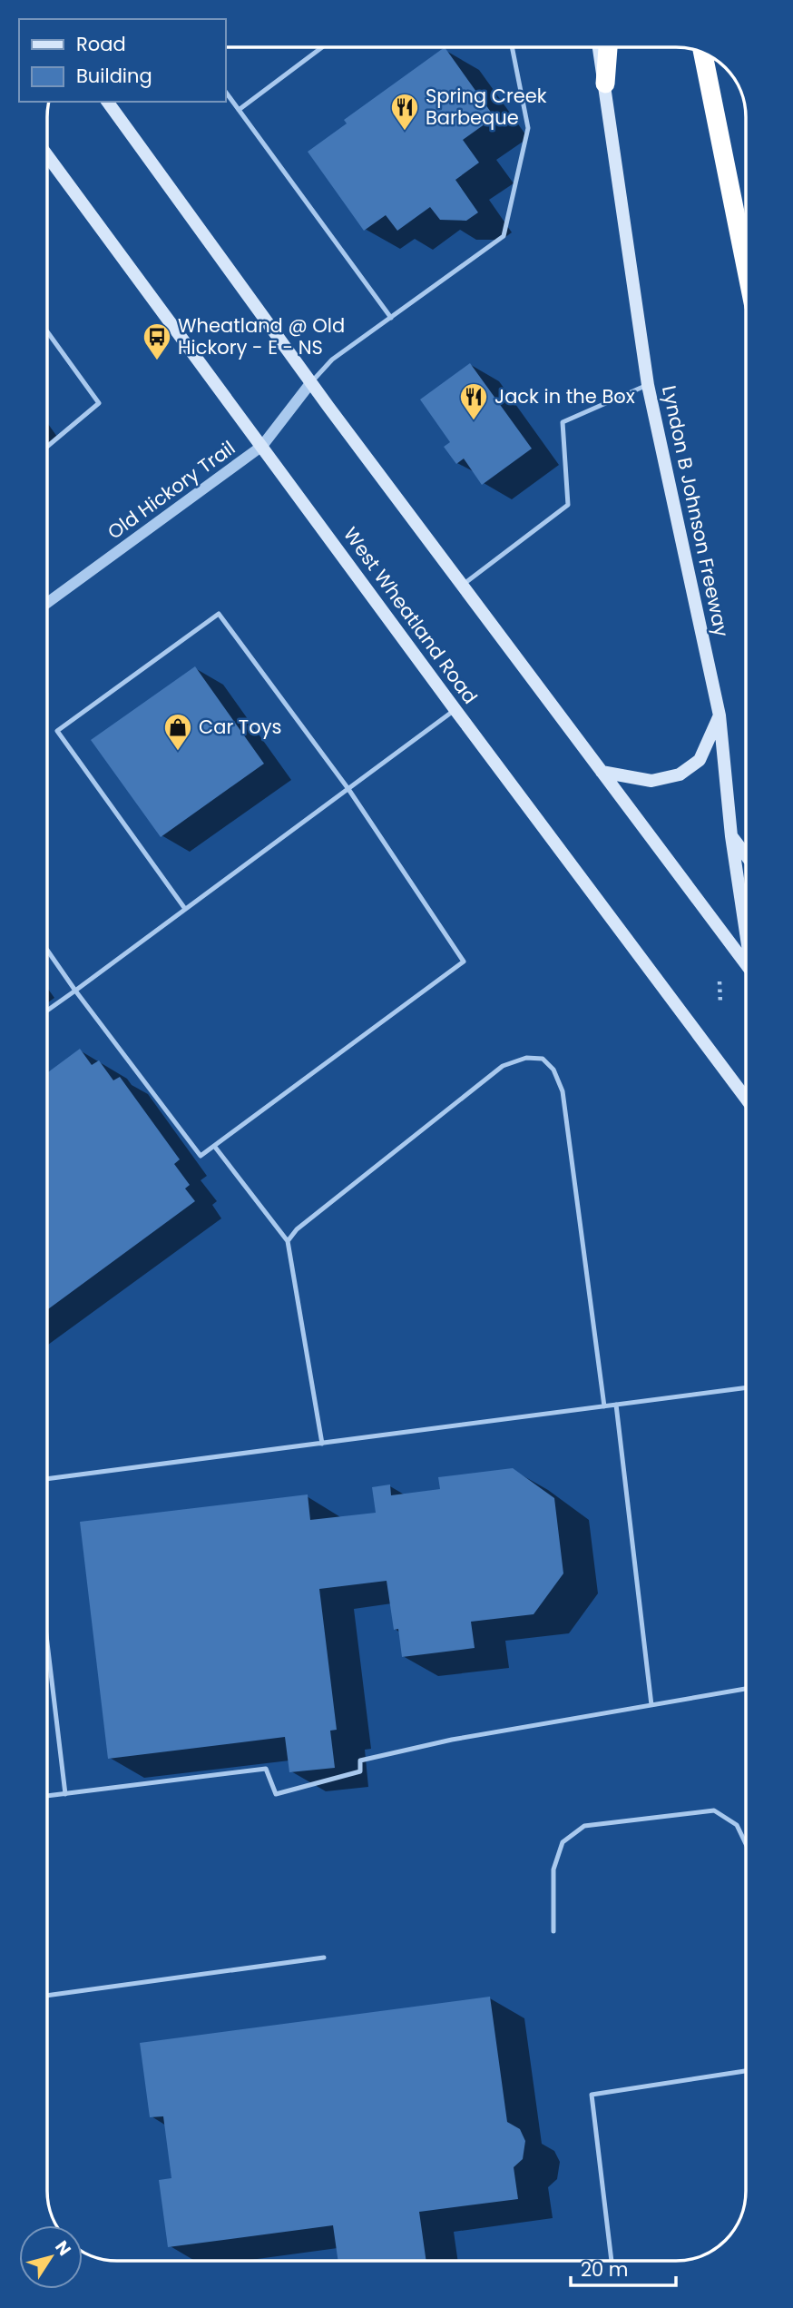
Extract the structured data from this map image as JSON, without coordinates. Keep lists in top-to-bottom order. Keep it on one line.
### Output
{"streets":{"main road":["Lyndon B Johnson Freeway","West Wheatland Road"],"street":["Old Hickory Trail"]},"crossings":[["Old Hickory Trail","West Wheatland Road"]],"places":{"restaurant":["Spring Creek Barbeque","Jack in the Box"],"bus stop":["Wheatland @ Old Hickory - E - NS"],"shop":["Car Toys"]},"legend":["Road","Building"],"scale_bar":"20 m","north":"top right"}
